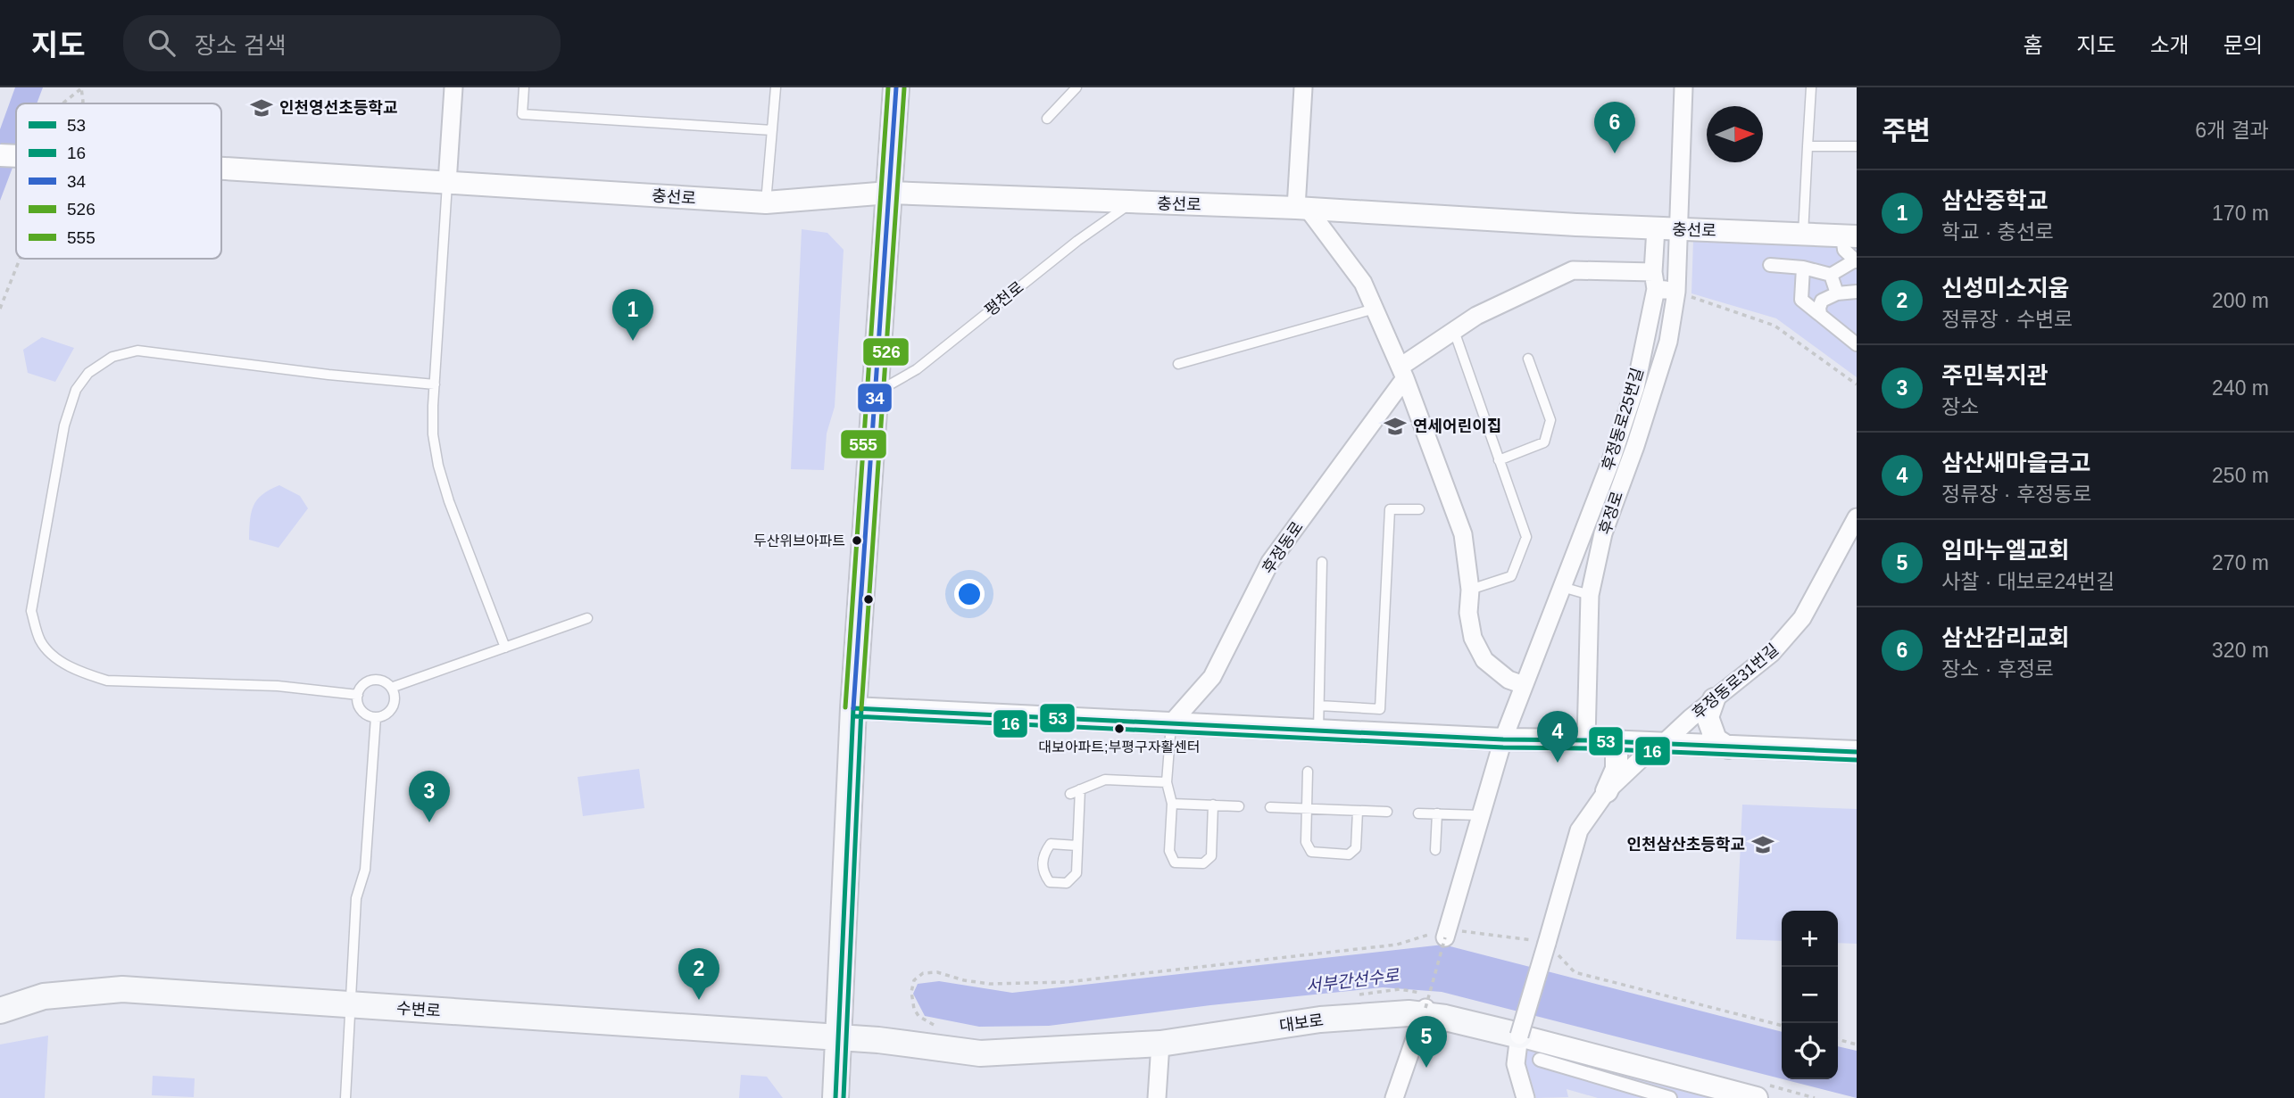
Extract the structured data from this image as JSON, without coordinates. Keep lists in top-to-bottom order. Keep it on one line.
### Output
{"streets":{"main road":["수변로","대보로"],"street":["충선로","후정동로25번길","후정로","후정동로","후정동로31번길"],"lane":["평천로"]},"crossings":[["충선로","평천로"],["충선로","후정로"],["후정동로31번길","대보로"],["수변로","대보로"]],"water":["서부간선수로"],"places":{"school or university":["인천영선초등학교","연세어린이집","인천삼산초등학교"],"other":["두산위브아파트","대보아파트;부평구자활센터"]},"lines":["transit line 34","transit line 555","transit line 526","transit line 53","transit line 16"],"legend":["53","16","34","526","555"],"north":"right","page":{"header":"지도","search":"장소 검색","nav":["홈","지도","소개","문의"],"heading":["주변","6개 결과"],"pins":["6","1","4","3","2","5"],"list":[{"mark":"1","name":"삼산중학교","note":"학교 · 충선로","value":"170 m"},{"mark":"2","name":"신성미소지움","note":"정류장 · 수변로","value":"200 m"},{"mark":"3","name":"주민복지관","note":"장소","value":"240 m"},{"mark":"4","name":"삼산새마을금고","note":"정류장 · 후정동로","value":"250 m"},{"mark":"5","name":"임마누엘교회","note":"사찰 · 대보로24번길","value":"270 m"},{"mark":"6","name":"삼산감리교회","note":"장소 · 후정로","value":"320 m"}],"map_buttons":["+","−"]}}
